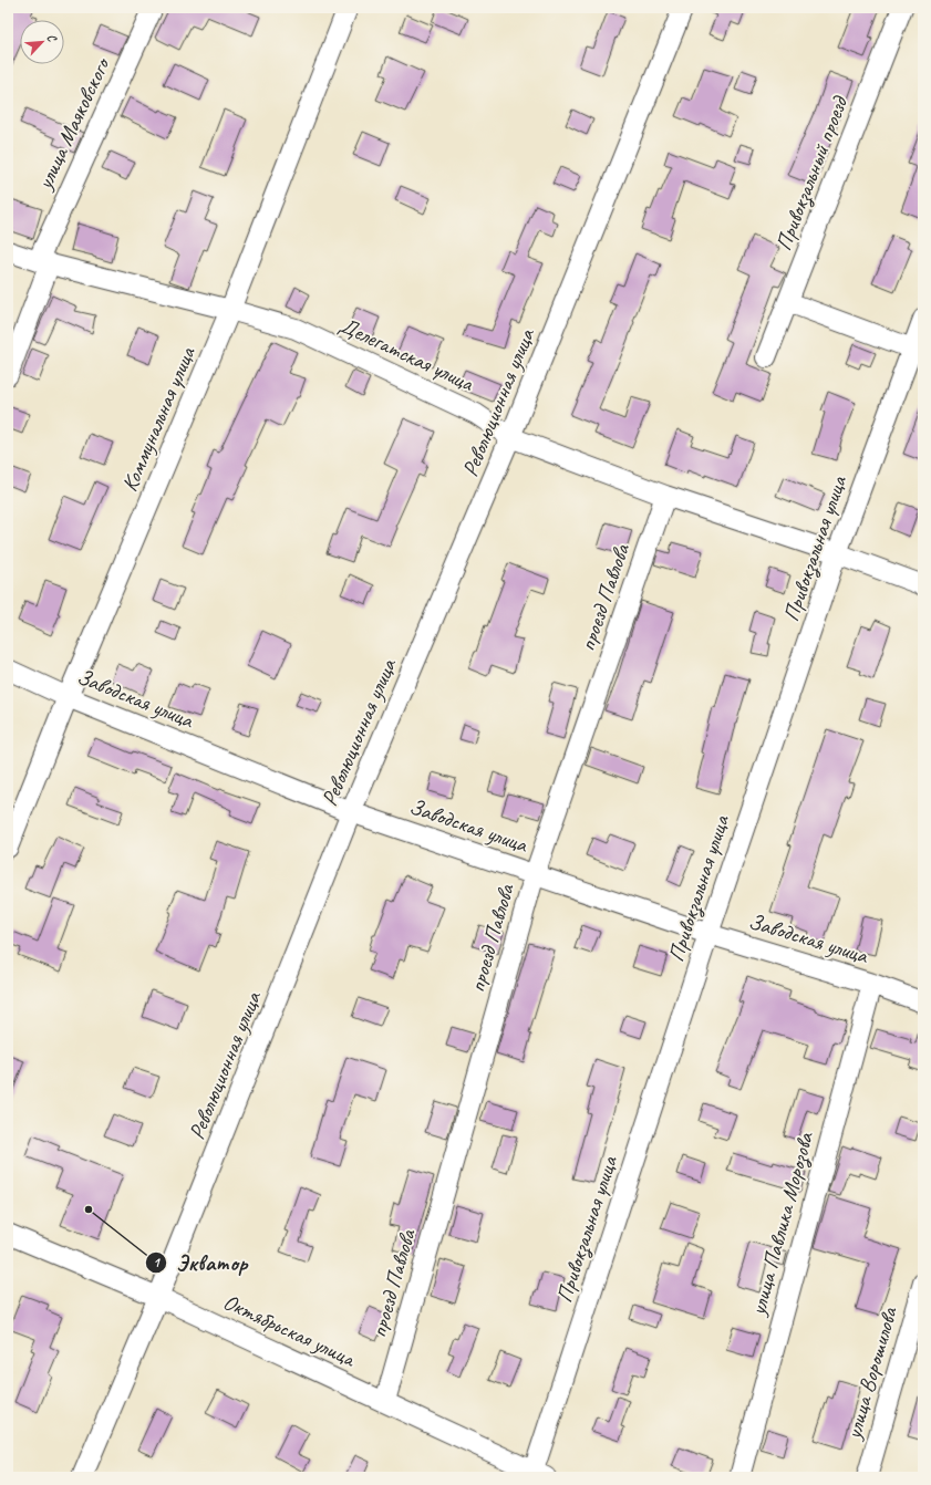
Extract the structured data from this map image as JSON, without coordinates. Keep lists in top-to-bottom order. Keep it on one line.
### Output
{"streets":{"street":["улица Маяковского","Привокзальный проезд","Делегатская улица","Революционная улица","Коммунальная улица","Привокзальная улица","проезд Павлова","Заводская улица","улица Павлика Морозова","Октябрьская улица","улица Ворошилова"]},"crossings":[["улица Маяковского","Делегатская улица"],["Делегатская улица","Революционная улица"],["Делегатская улица","Коммунальная улица"],["Делегатская улица","Привокзальная улица"],["Делегатская улица","проезд Павлова"],["Революционная улица","Заводская улица"],["Революционная улица","Октябрьская улица"],["Коммунальная улица","Заводская улица"],["Привокзальная улица","Заводская улица"],["Привокзальная улица","Октябрьская улица"],["проезд Павлова","Заводская улица"],["проезд Павлова","Октябрьская улица"],["Заводская улица","улица Павлика Морозова"]],"places":["Экватор"],"north":"top right"}
